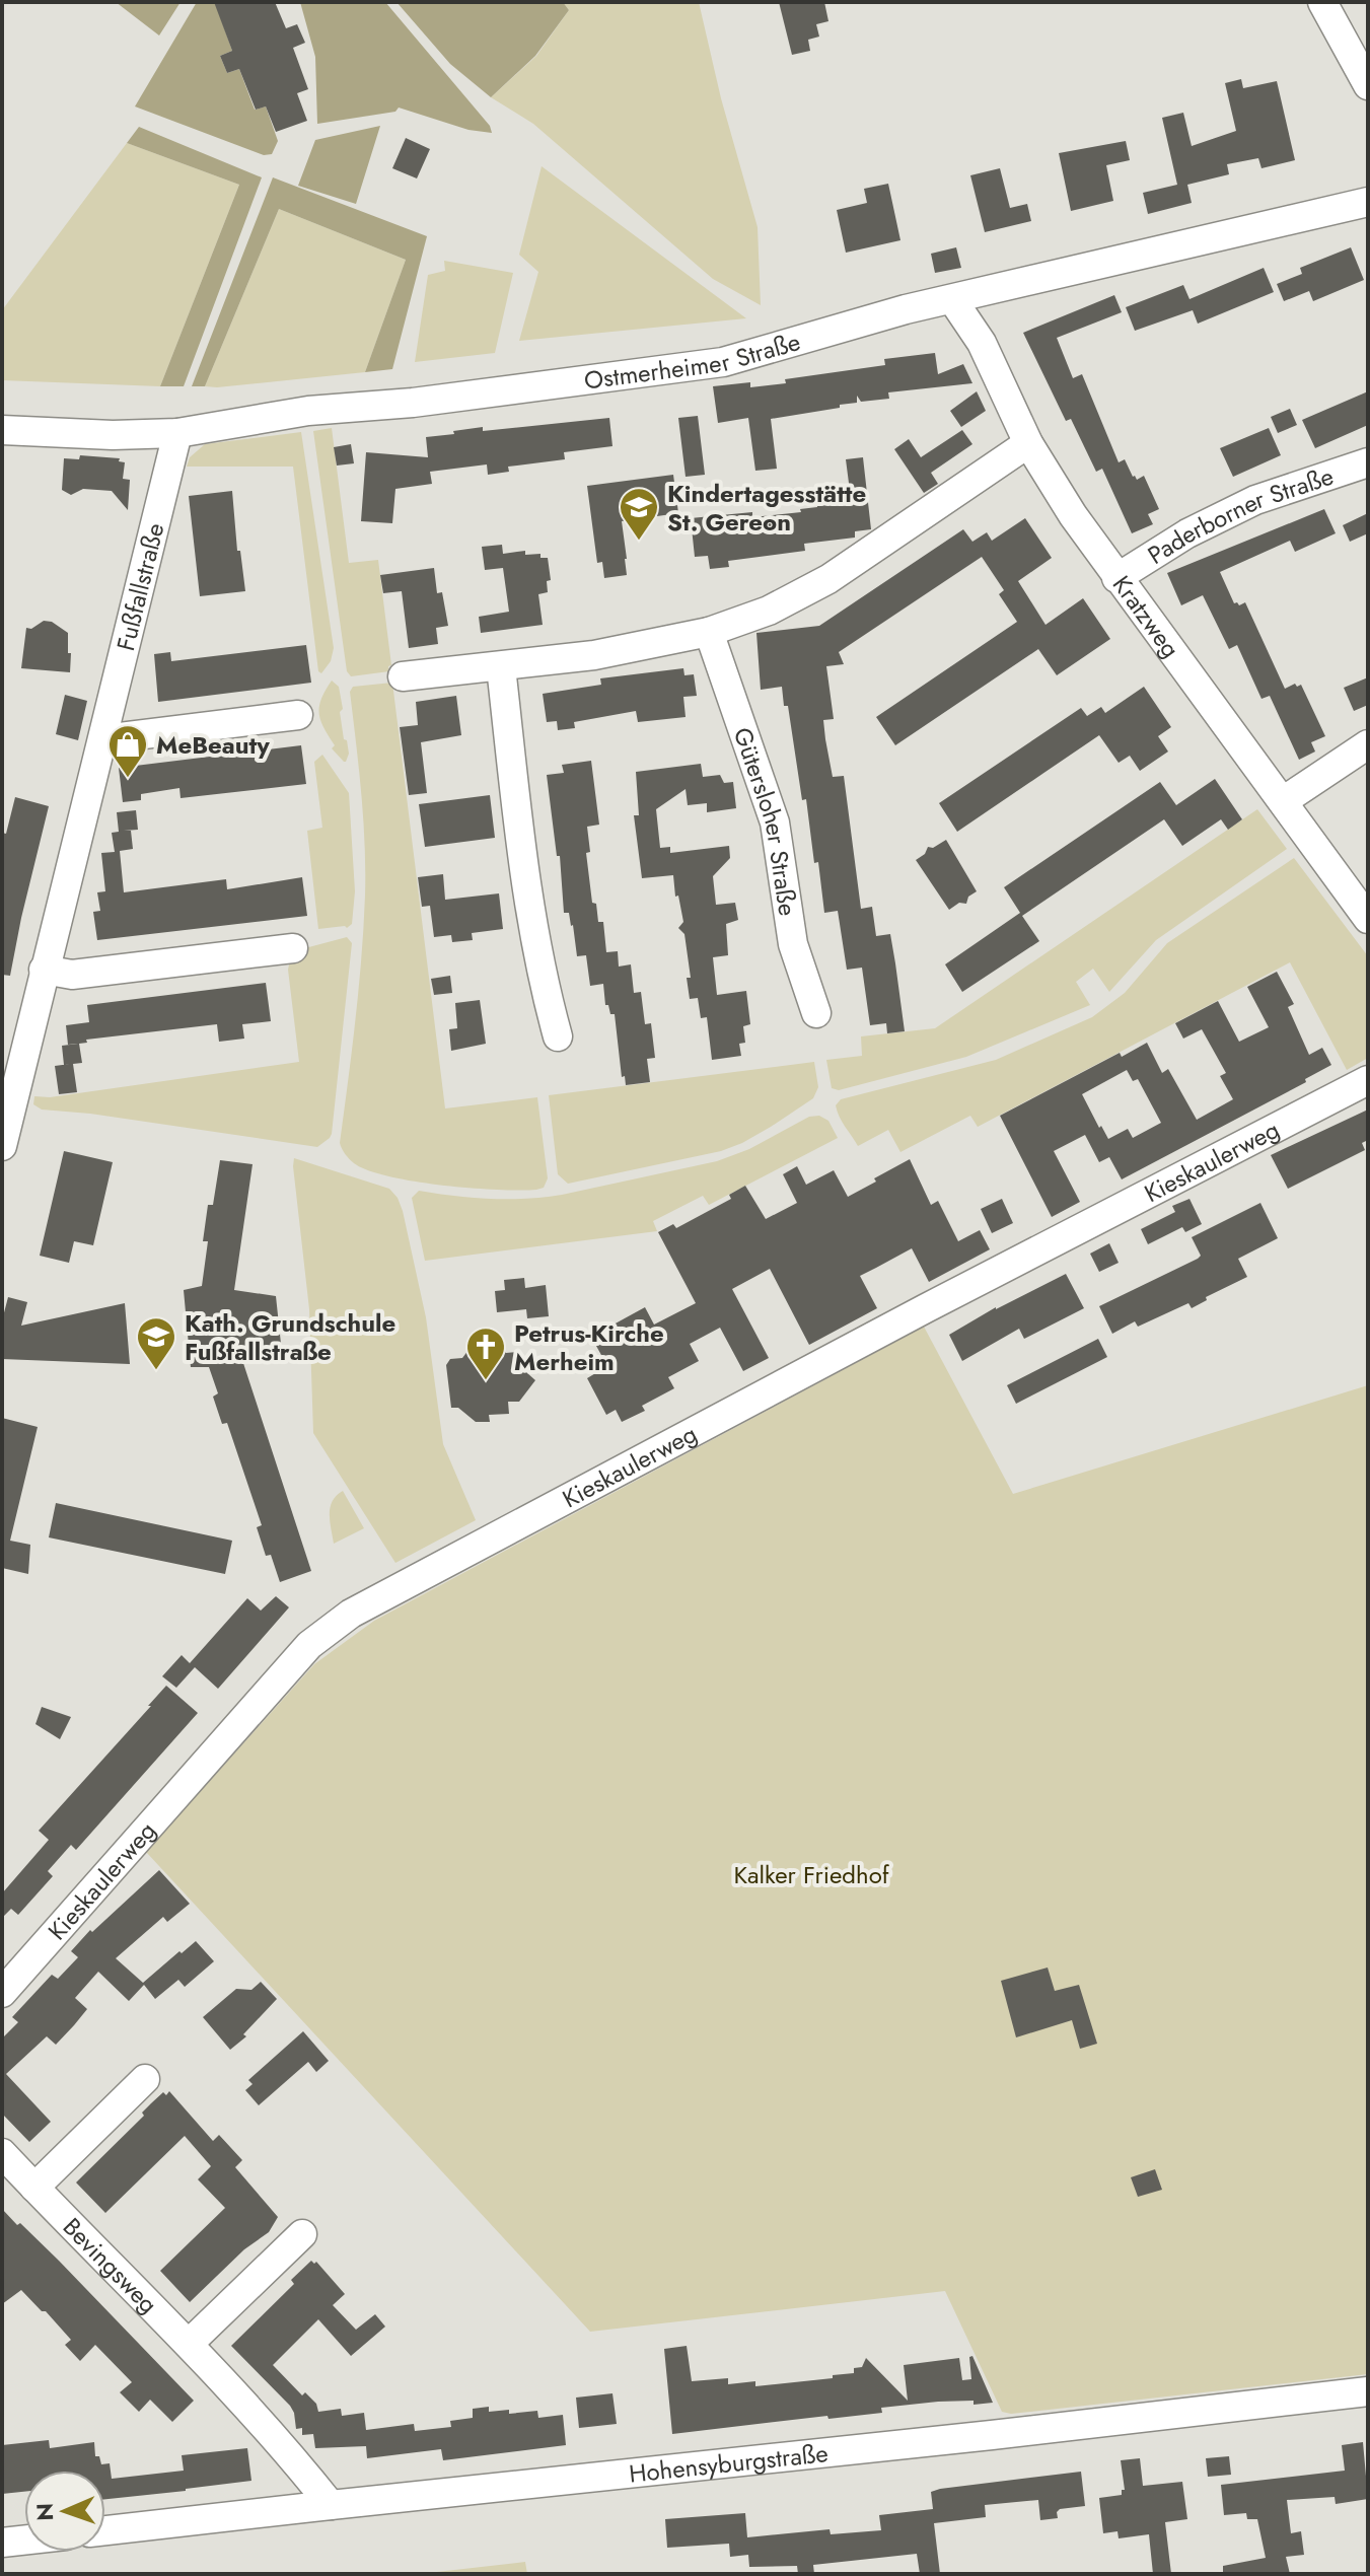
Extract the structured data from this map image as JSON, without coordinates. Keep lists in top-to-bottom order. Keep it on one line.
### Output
{"streets":{"street":["Ostmerheimer Straße","Paderborner Straße","Fußfallstraße","Kratzweg","Gütersloher Straße","Kieskaulerweg","Bevingsweg","Hohensyburgstraße"]},"crossings":[["Ostmerheimer Straße","Fußfallstraße"],["Ostmerheimer Straße","Kratzweg"],["Paderborner Straße","Kratzweg"],["Bevingsweg","Hohensyburgstraße"]],"parks":["Kalker Friedhof"],"places":{"school or university":["Kindertagesstätte St. Gereon","Kath. Grundschule Fußfallstraße"],"shop":["MeBeauty"],"church":["Petrus-Kirche Merheim"]},"north":"left"}
